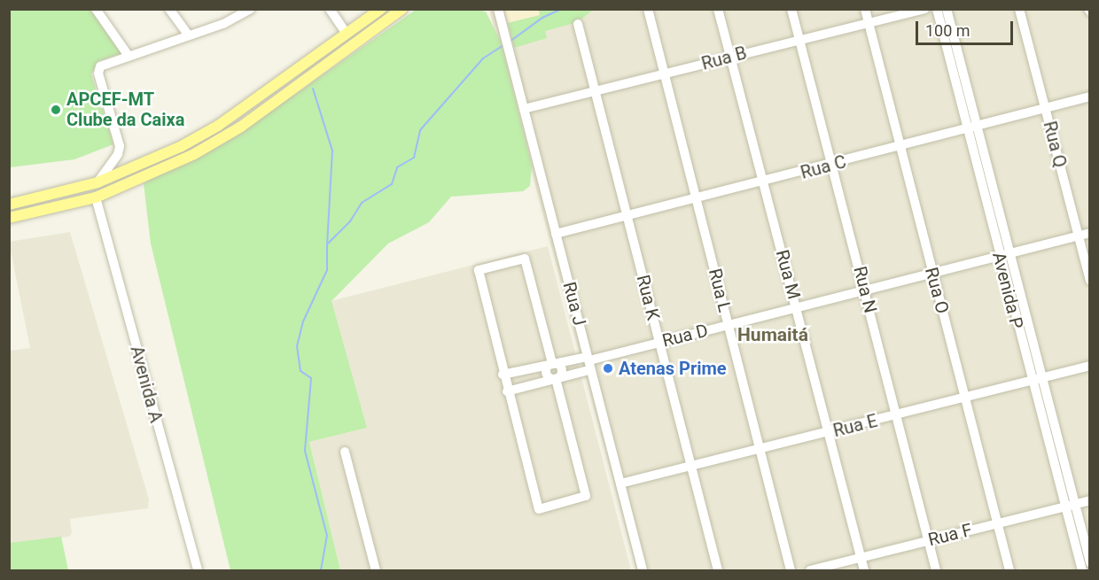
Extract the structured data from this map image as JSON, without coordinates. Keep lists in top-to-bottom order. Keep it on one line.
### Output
{"streets":{"street":["Rua B","Rua Q","Rua C","Rua M","Rua N","Rua L","Rua O","Avenida P","Rua K","Rua J","Rua D","Avenida A","Rua E","Rua F"]},"crossings":[["Rua B","Rua M"],["Rua B","Rua N"],["Rua B","Rua L"],["Rua B","Rua O"],["Rua B","Rua K"],["Rua B","Rua J"],["Rua Q","Rua C"],["Rua Q","Rua D"],["Rua C","Rua M"],["Rua C","Rua N"],["Rua C","Rua L"],["Rua C","Rua O"],["Rua C","Avenida P"],["Rua C","Rua K"],["Rua C","Rua J"],["Rua M","Rua D"],["Rua M","Rua E"],["Rua M","Rua F"],["Rua N","Rua D"],["Rua N","Rua E"],["Rua N","Rua F"],["Rua L","Rua D"],["Rua L","Rua E"],["Rua O","Rua D"],["Rua O","Rua E"],["Rua O","Rua F"],["Avenida P","Rua D"],["Avenida P","Rua E"],["Avenida P","Rua F"],["Rua K","Rua D"],["Rua K","Rua E"],["Rua J","Rua D"],["Rua J","Rua E"]],"districts":["Humaitá"],"places":["APCEF-MT Clube da Caixa","Atenas Prime"],"scale_bar":"100 m"}
